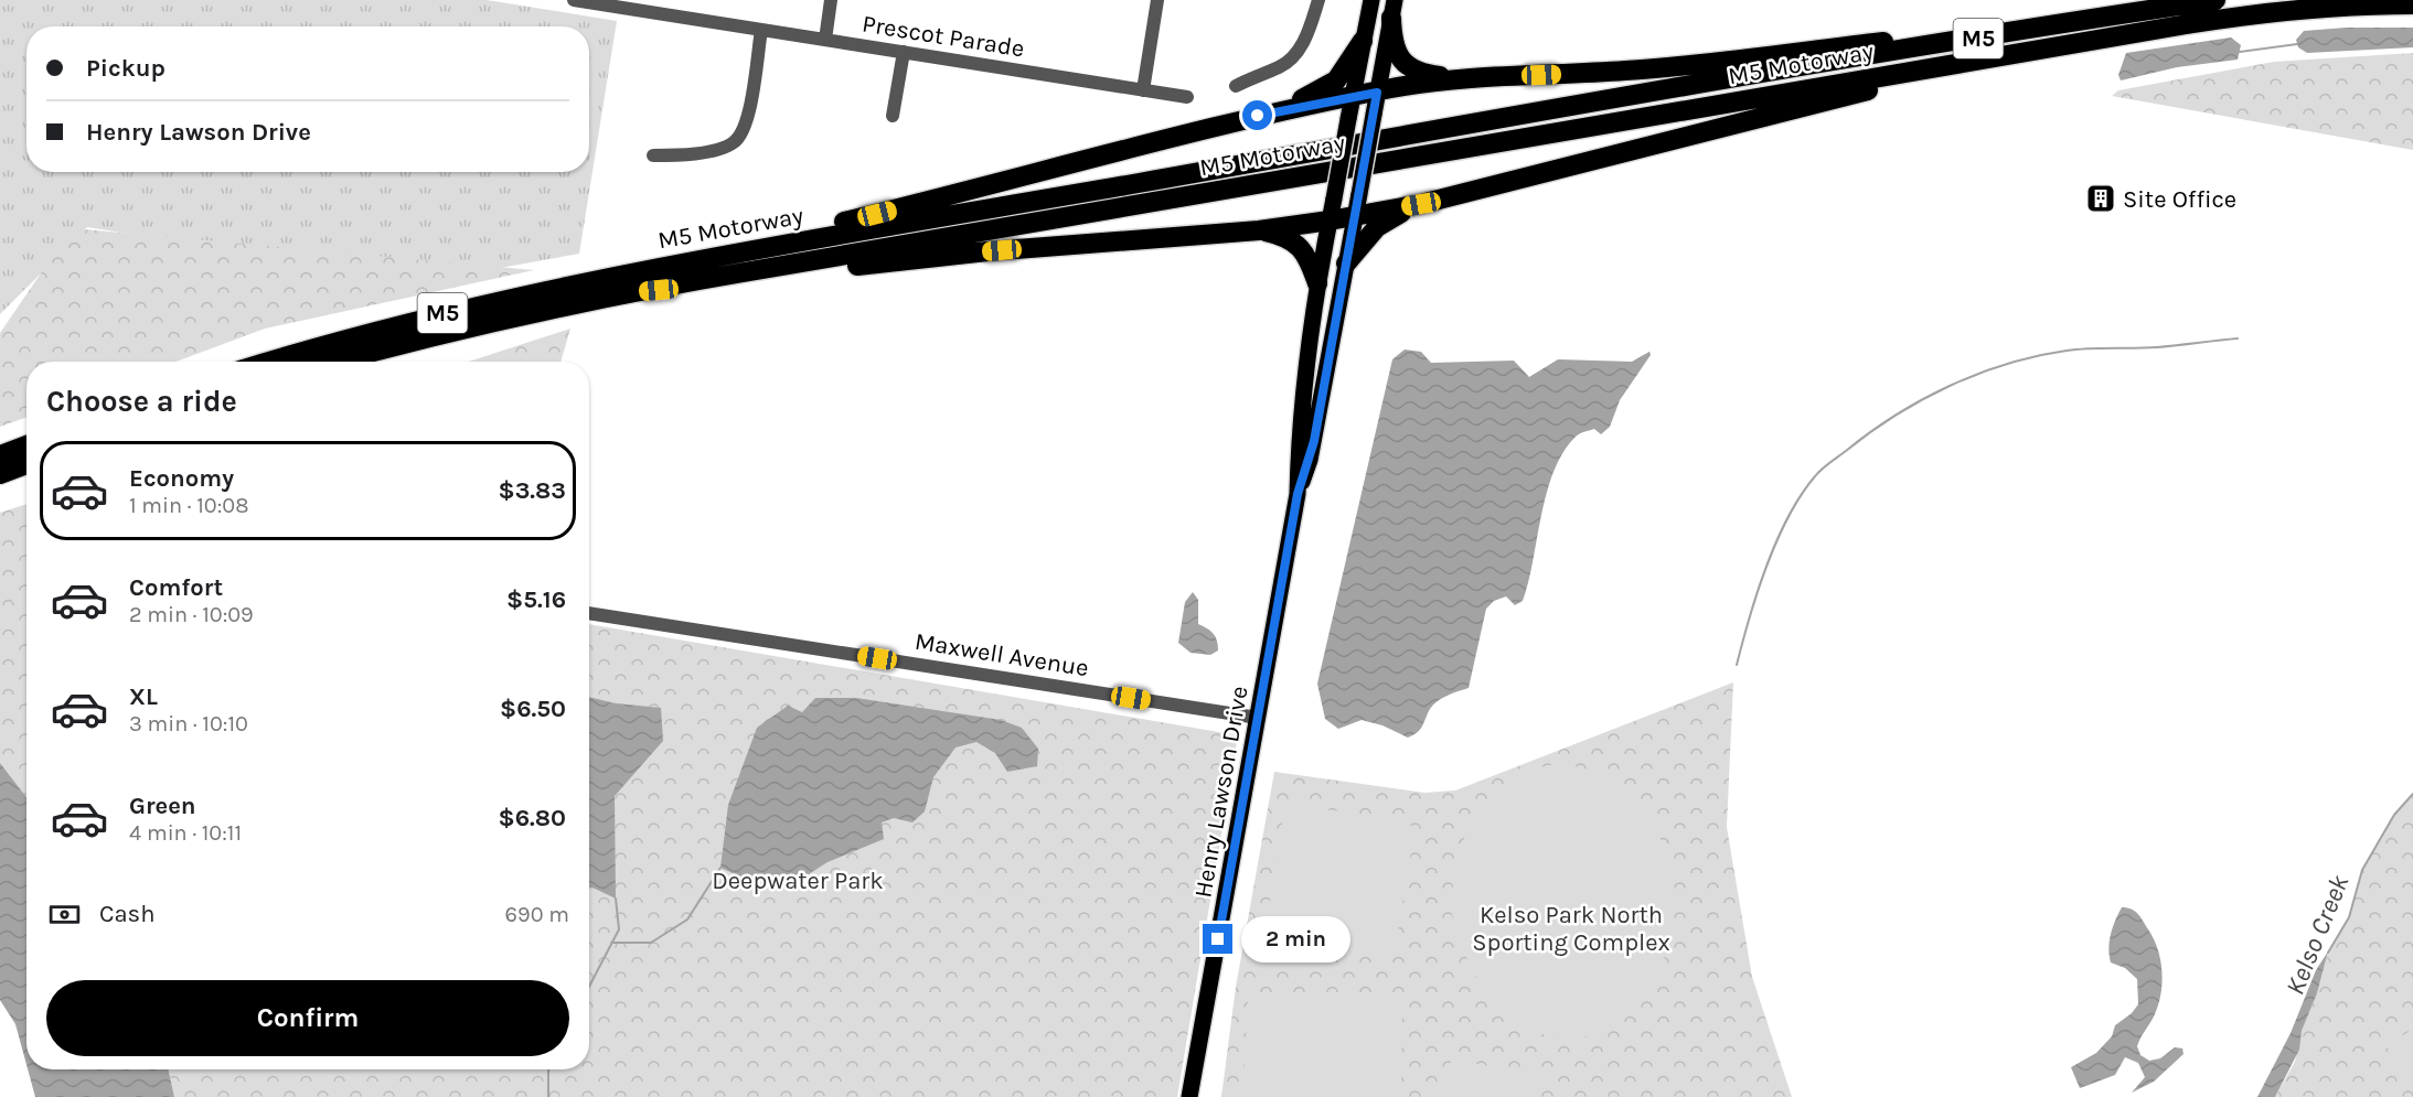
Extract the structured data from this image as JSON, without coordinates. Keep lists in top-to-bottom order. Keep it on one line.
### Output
{"streets":{"highway":["M5","M5 Motorway"],"main road":["Henry Lawson Drive"],"street":["Prescot Parade","Maxwell Avenue"]},"crossings":[["Maxwell Avenue","Henry Lawson Drive"]],"water":["Kelso Creek"],"parks":["Deepwater Park","Kelso Park North Sporting Complex"],"places":{"building":["Site Office"]},"page":{"banner":["Pickup","Henry Lawson Drive"],"heading":"Choose a ride","list":[{"name":"Economy","note":"1 min · 10:08","value":"$3.83"},{"name":"Comfort","note":"2 min · 10:09","value":"$5.16"},{"name":"XL","note":"3 min · 10:10","value":"$6.50"},{"name":"Green","note":"4 min · 10:11","value":"$6.80"}],"pay":["Cash","690 m"],"bubble":"2 min","buttons":"Confirm"}}
